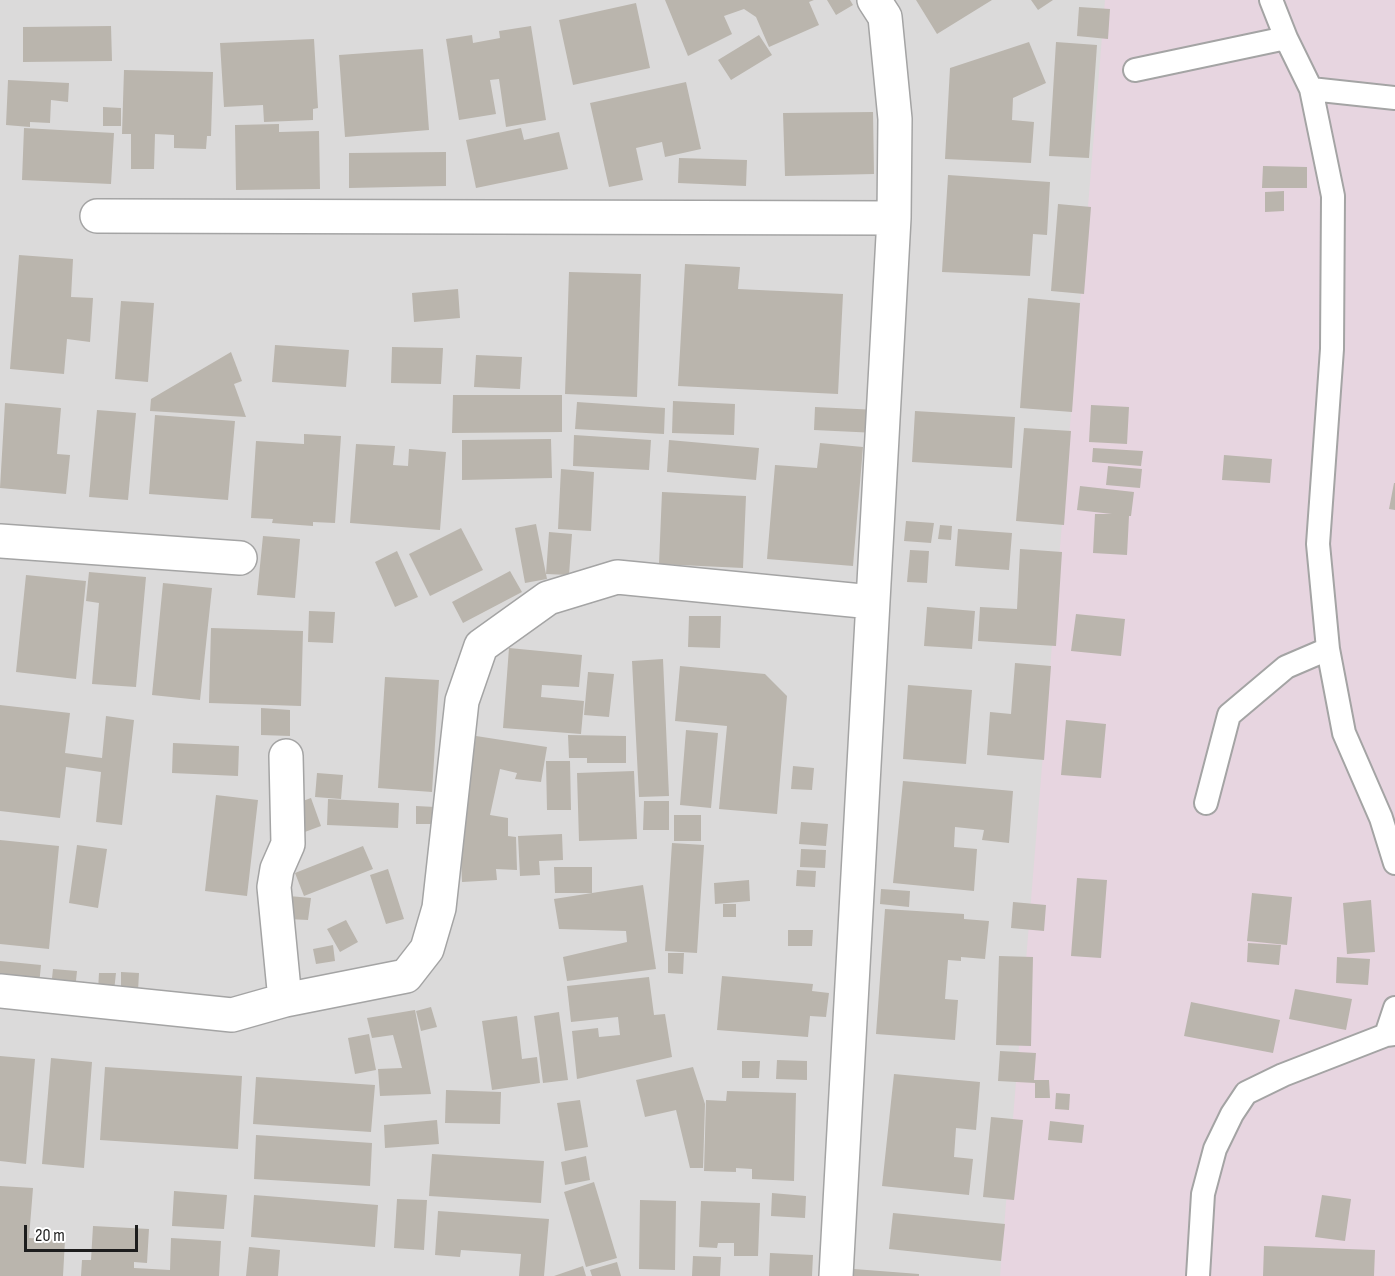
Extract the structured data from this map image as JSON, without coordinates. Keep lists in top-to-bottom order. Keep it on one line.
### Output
{"scale_bar":"20 m"}
